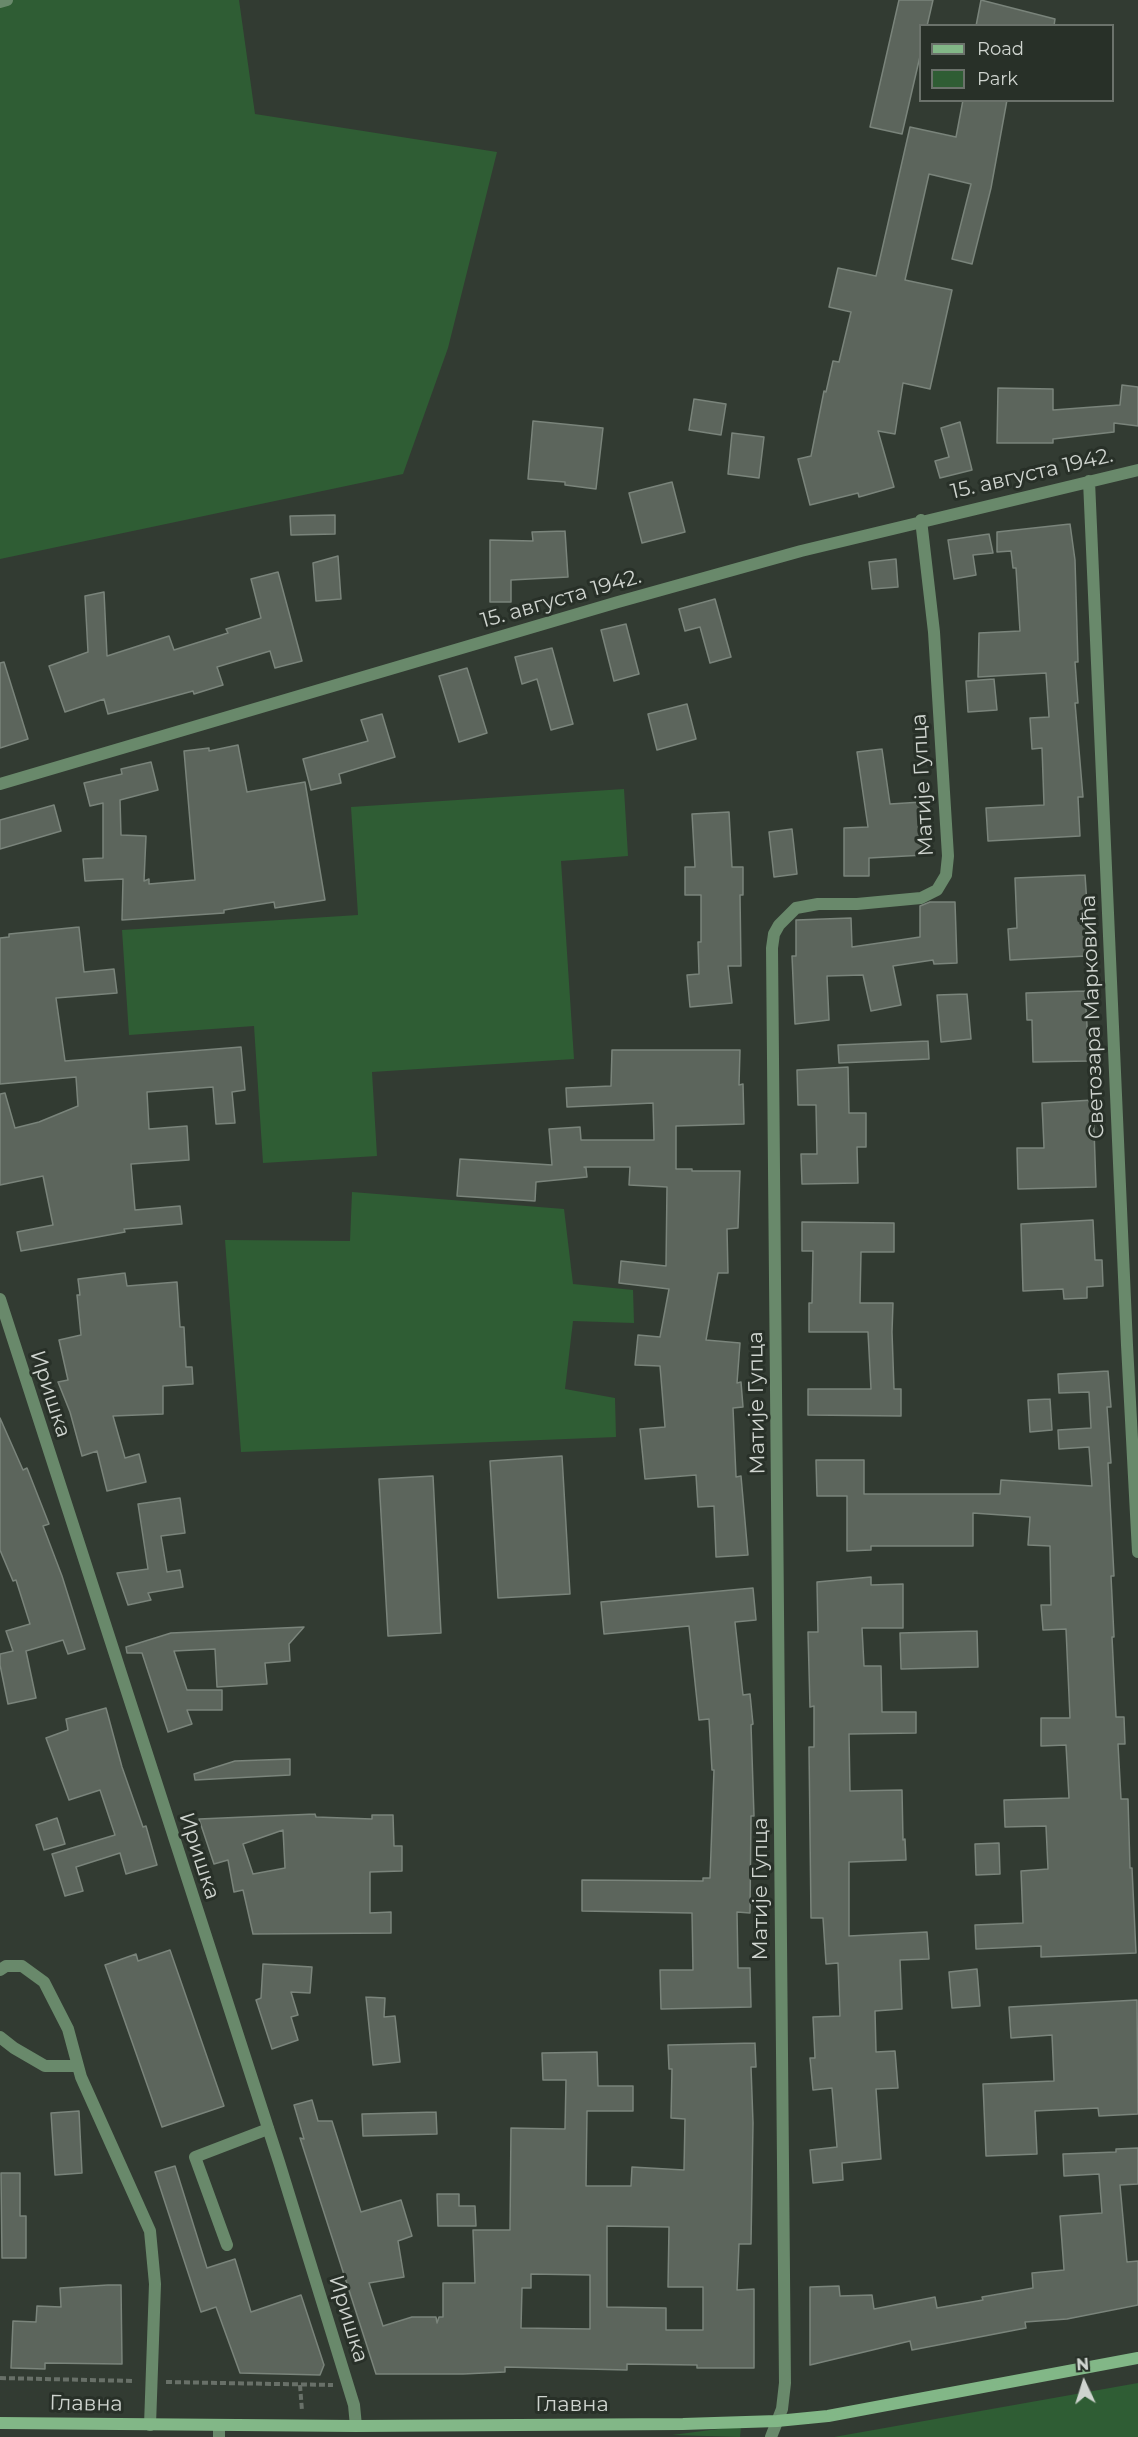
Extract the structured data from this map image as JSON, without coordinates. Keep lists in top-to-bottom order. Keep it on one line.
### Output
{"streets":{"main road":["Главна"],"street":["15. августа 1942.","Матије Гупца","Светозара Марковића","Иришка"]},"crossings":[["15. августа 1942.","Матије Гупца"],["15. августа 1942.","Светозара Марковића"],["Матије Гупца","Главна"],["Иришка","Главна"]],"legend":["Road","Park"],"north":"top"}
